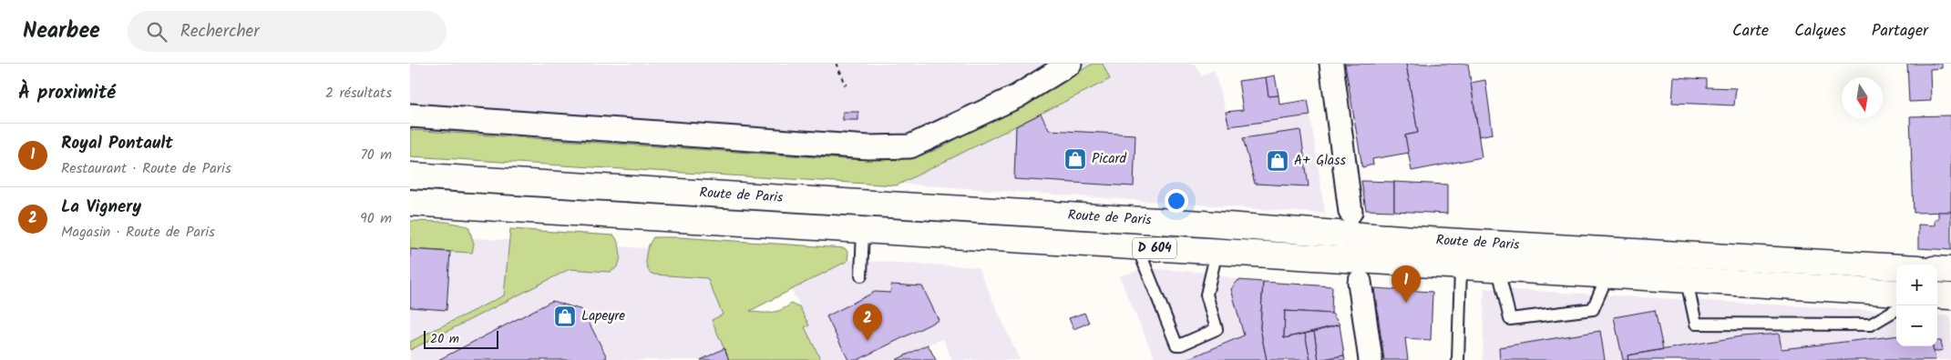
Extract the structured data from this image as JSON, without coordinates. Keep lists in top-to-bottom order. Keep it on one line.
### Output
{"streets":{"main road":["Route de Paris","D 604"]},"places":{"shop":["Picard","A+ Glass","Lapeyre"]},"scale_bar":"20 m","north":"bottom","page":{"header":"Nearbee","search":"Rechercher","nav":["Carte","Calques","Partager"],"heading":["À proximité","2 résultats"],"list":[{"mark":"1","name":"Royal Pontault","note":"Restaurant · Route de Paris","value":"70 m"},{"mark":"2","name":"La Vignery","note":"Magasin · Route de Paris","value":"90 m"}],"map_buttons":["+","−"],"pins":["1","2"],"scale":"20 m"}}
